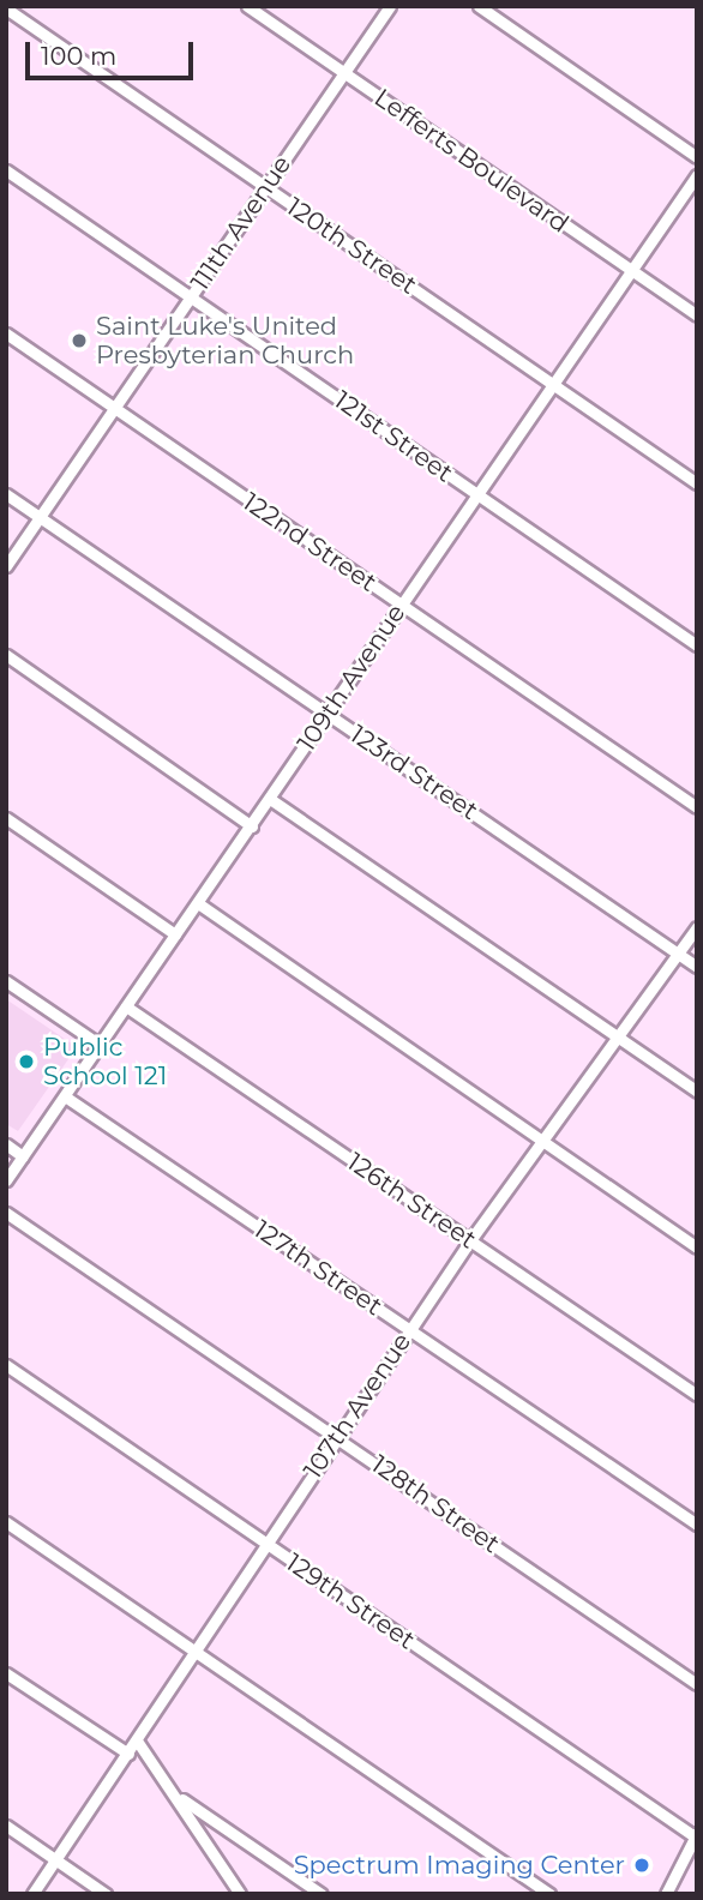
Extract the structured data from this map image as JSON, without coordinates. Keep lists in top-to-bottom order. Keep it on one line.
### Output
{"streets":{"street":["Lefferts Boulevard","111th Avenue","120th Street","121st Street","122nd Street","109th Avenue","123rd Street","126th Street","127th Street","107th Avenue","128th Street","129th Street"]},"crossings":[["Lefferts Boulevard","111th Avenue"],["Lefferts Boulevard","109th Avenue"],["111th Avenue","120th Street"],["111th Avenue","121st Street"],["111th Avenue","122nd Street"],["111th Avenue","123rd Street"],["120th Street","109th Avenue"],["121st Street","109th Avenue"],["122nd Street","109th Avenue"],["109th Avenue","123rd Street"],["109th Avenue","126th Street"],["109th Avenue","127th Street"],["123rd Street","107th Avenue"],["126th Street","107th Avenue"],["127th Street","107th Avenue"],["107th Avenue","128th Street"],["107th Avenue","129th Street"]],"places":["Saint Luke's United Presbyterian Church","Public School 121","Spectrum Imaging Center"],"scale_bar":"100 m"}
